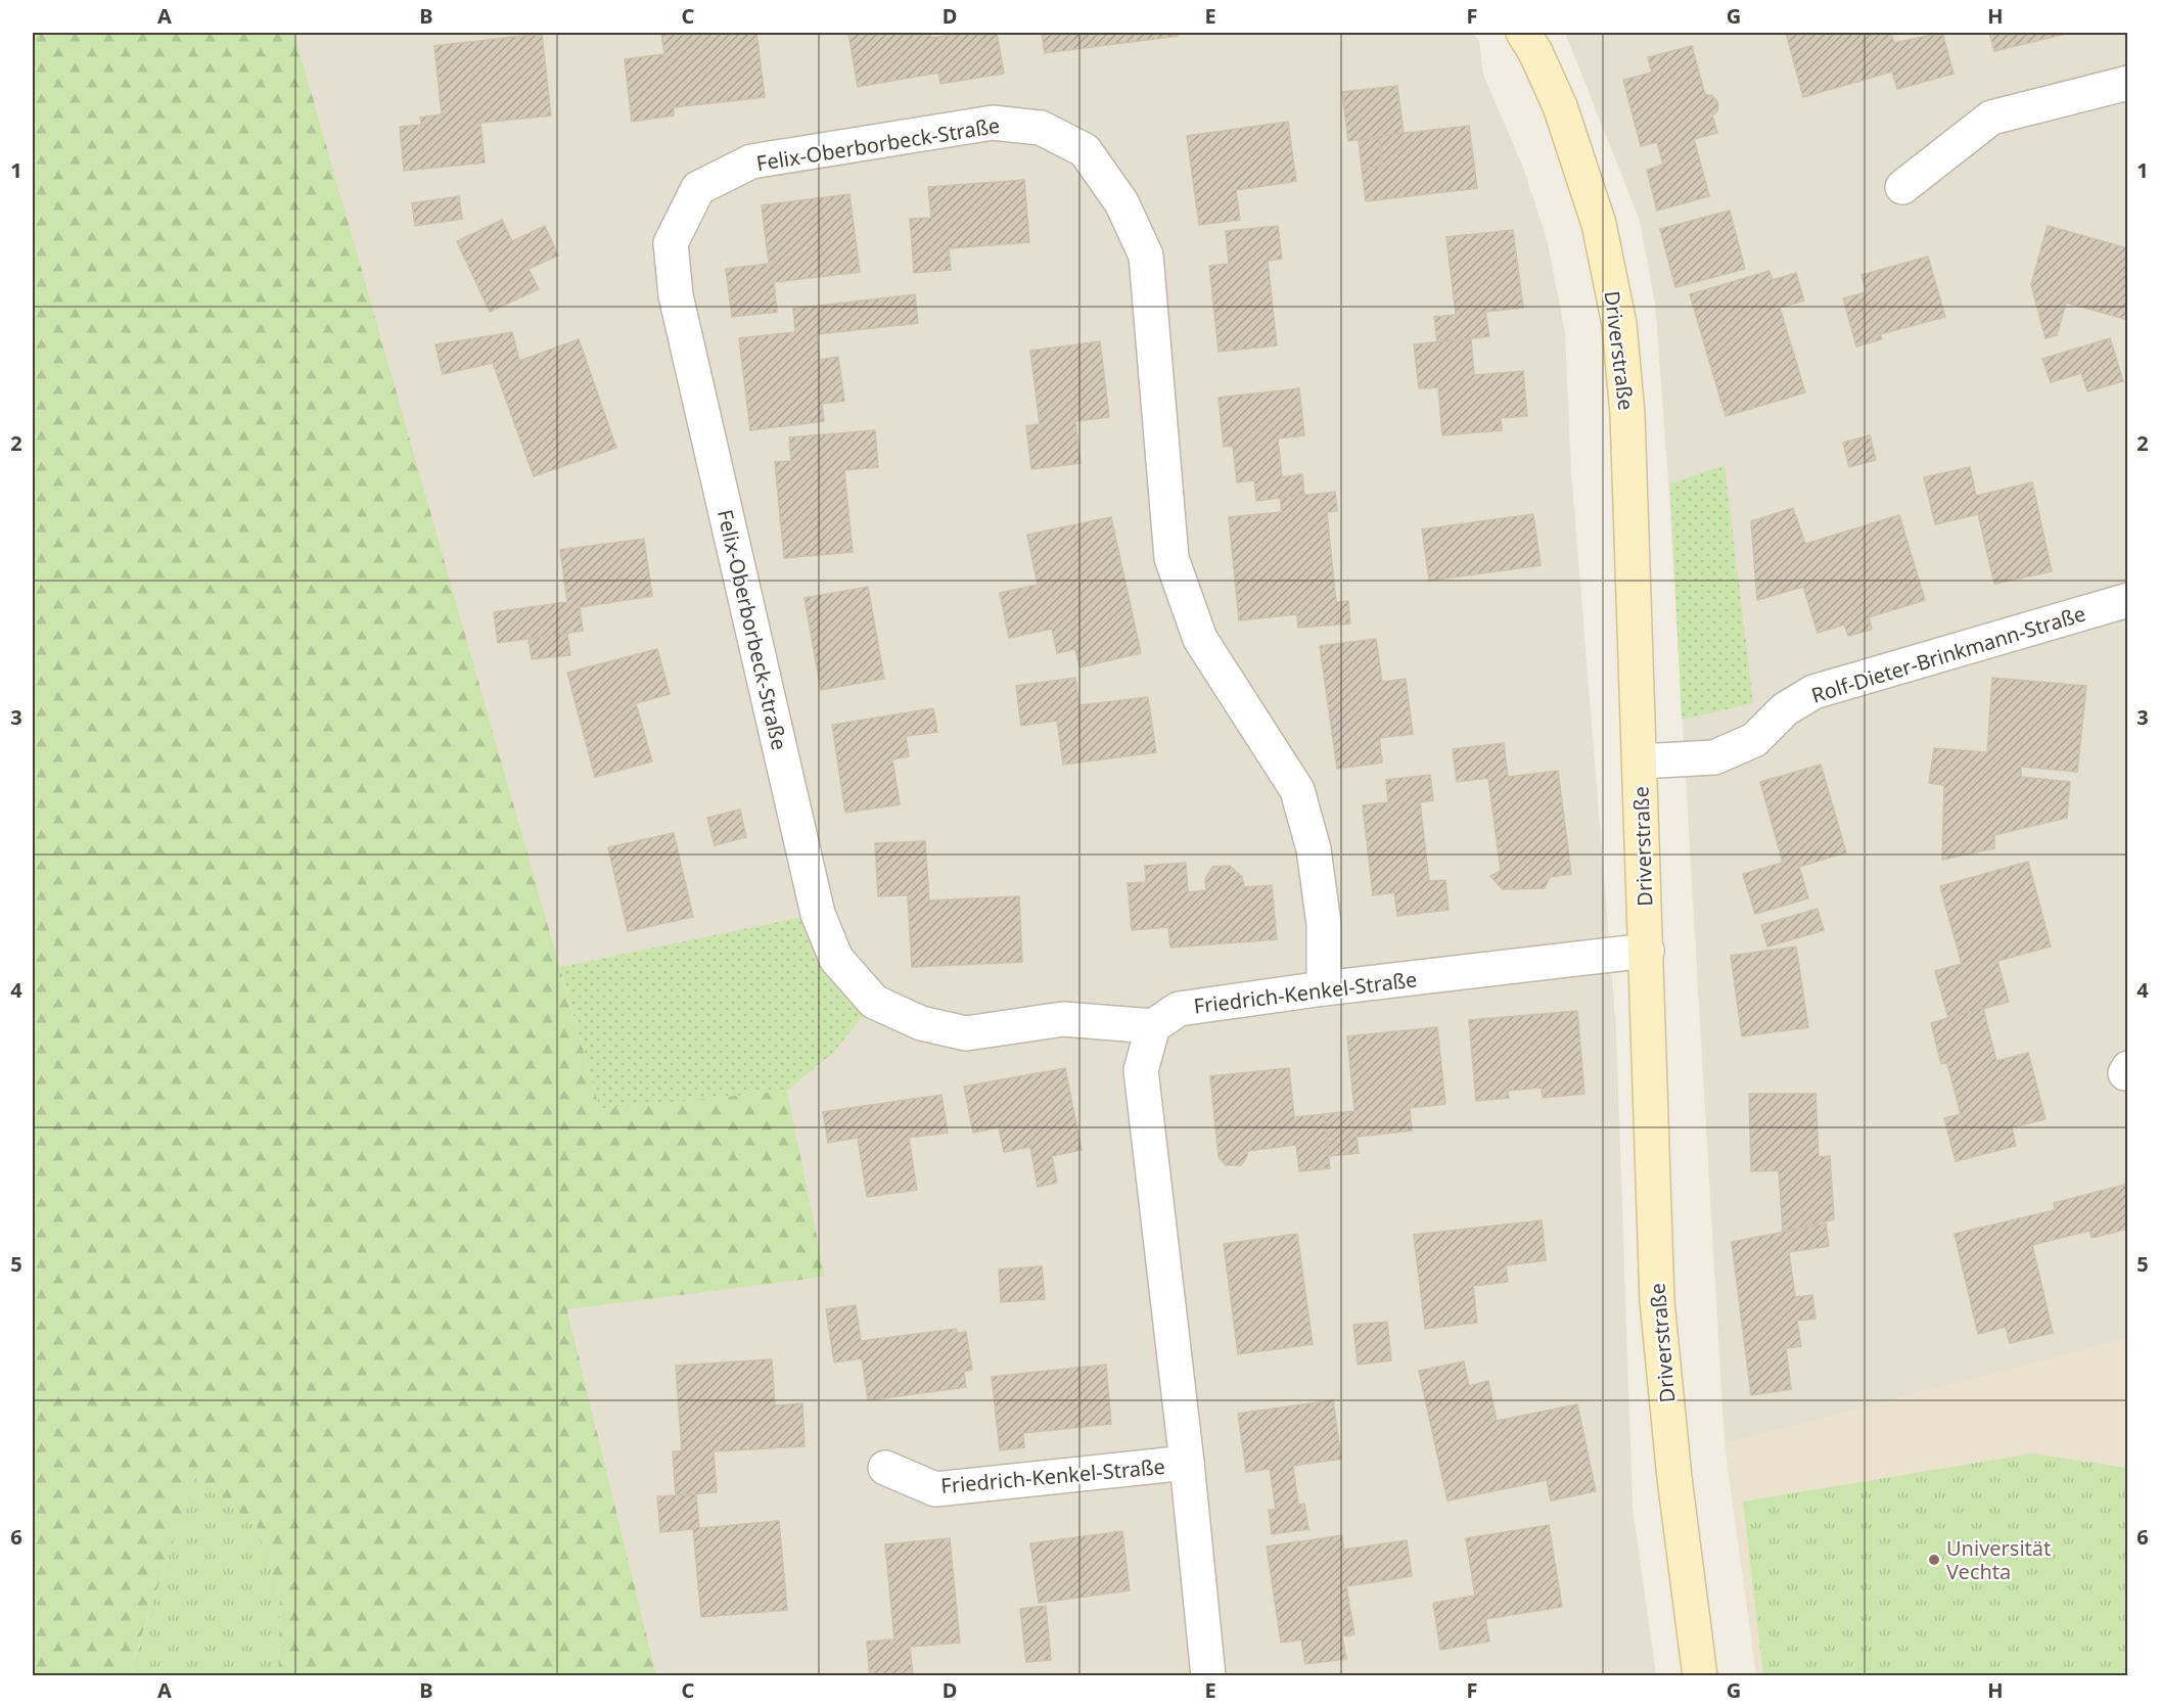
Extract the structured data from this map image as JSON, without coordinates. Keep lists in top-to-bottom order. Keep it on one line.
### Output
{"streets":{"street":["Felix-Oberborbeck-Straße","Driverstraße","Rolf-Dieter-Brinkmann-Straße","Friedrich-Kenkel-Straße"]},"crossings":[["Felix-Oberborbeck-Straße","Friedrich-Kenkel-Straße"],["Driverstraße","Rolf-Dieter-Brinkmann-Straße"],["Driverstraße","Friedrich-Kenkel-Straße"]],"places":["Universität Vechta"],"grid":{"columns":["A","B","C","D","E","F","G","H"],"rows":["1","2","3","4","5","6"]}}
